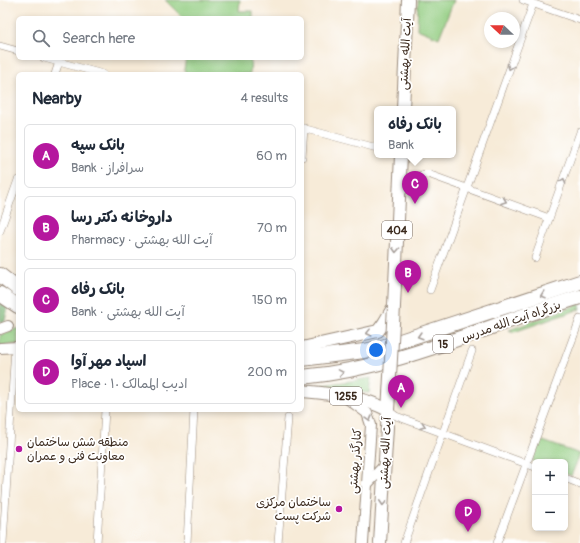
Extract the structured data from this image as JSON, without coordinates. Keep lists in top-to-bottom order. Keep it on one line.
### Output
{"streets":{"highway":["بزرگراه آیت الله مدرس","15"],"main road":["آیت الله بهشتی","404","1255","کنارگذر بهشتی"]},"crossings":[["آیت الله بهشتی","1255"],["1255","کنارگذر بهشتی"]],"one_way":["آیت الله بهشتی","کنارگذر بهشتی"],"places":["منطقه شش ساختمان معاونت فنی و عمران","ساختمان مرکزی شرکت پست"],"north":"left","page":{"search":"Search here","heading":["Nearby","4 results"],"popup":["بانک رفاه","Bank"],"list":[{"mark":"A","name":"بانک سپه","note":"Bank · سرافراز","value":"60 m"},{"mark":"B","name":"داروخانه دکتر رسا","note":"Pharmacy · آیت الله بهشتی","value":"70 m"},{"mark":"C","name":"بانک رفاه","note":"Bank · آیت الله بهشتی","value":"150 m"},{"mark":"D","name":"اسپاد مهر آوا","note":"Place · ادیب الممالک ۱۰","value":"200 m"}],"pins":["C","B","A","D"],"map_buttons":["+","−"]}}
